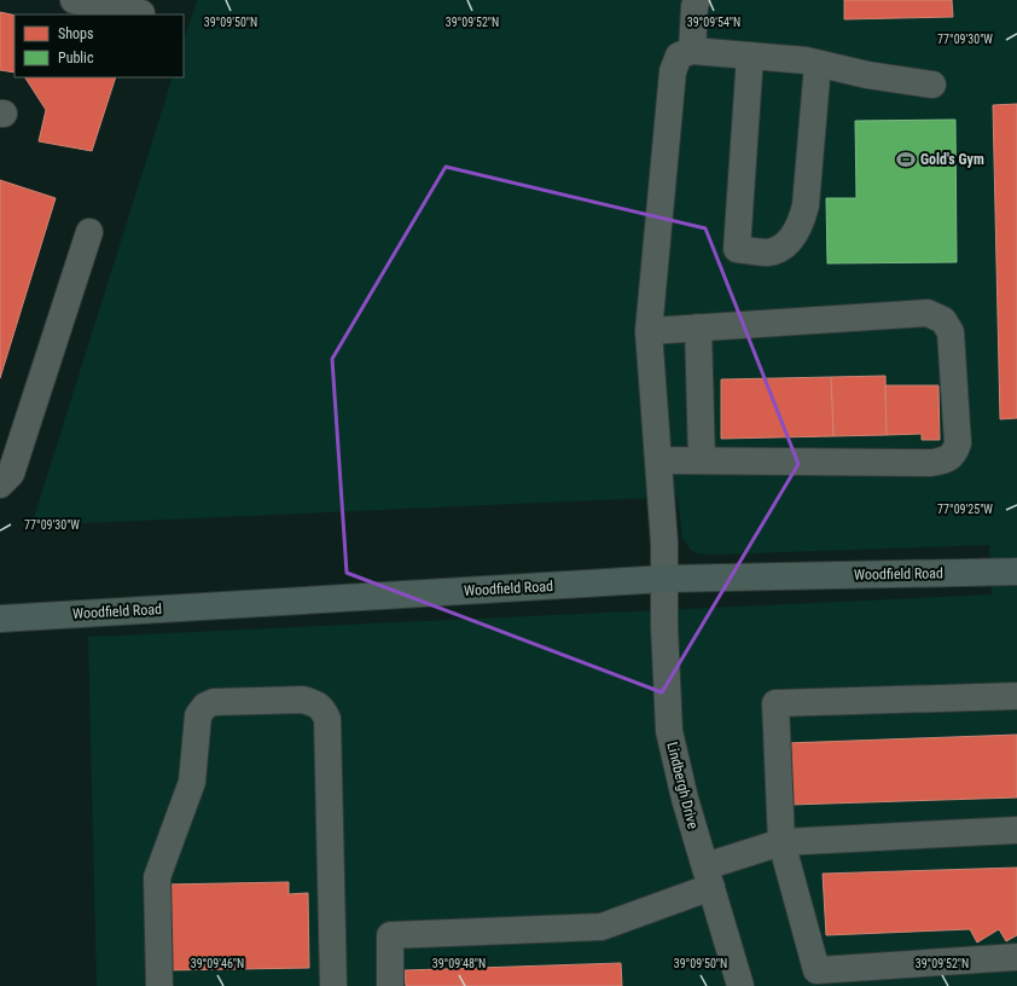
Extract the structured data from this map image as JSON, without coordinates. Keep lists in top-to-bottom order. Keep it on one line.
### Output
{"streets":{"main road":["Woodfield Road"],"street":["Lindbergh Drive"]},"crossings":[["Woodfield Road","Lindbergh Drive"]],"places":{"sports":["Gold's Gym"]},"legend":["Shops","Public"],"coordinates":["39°09'50\"N","39°09'52\"N","39°09'54\"N","77°09'30\"W","77°09'25\"W","39°09'46\"N","39°09'48\"N"]}
